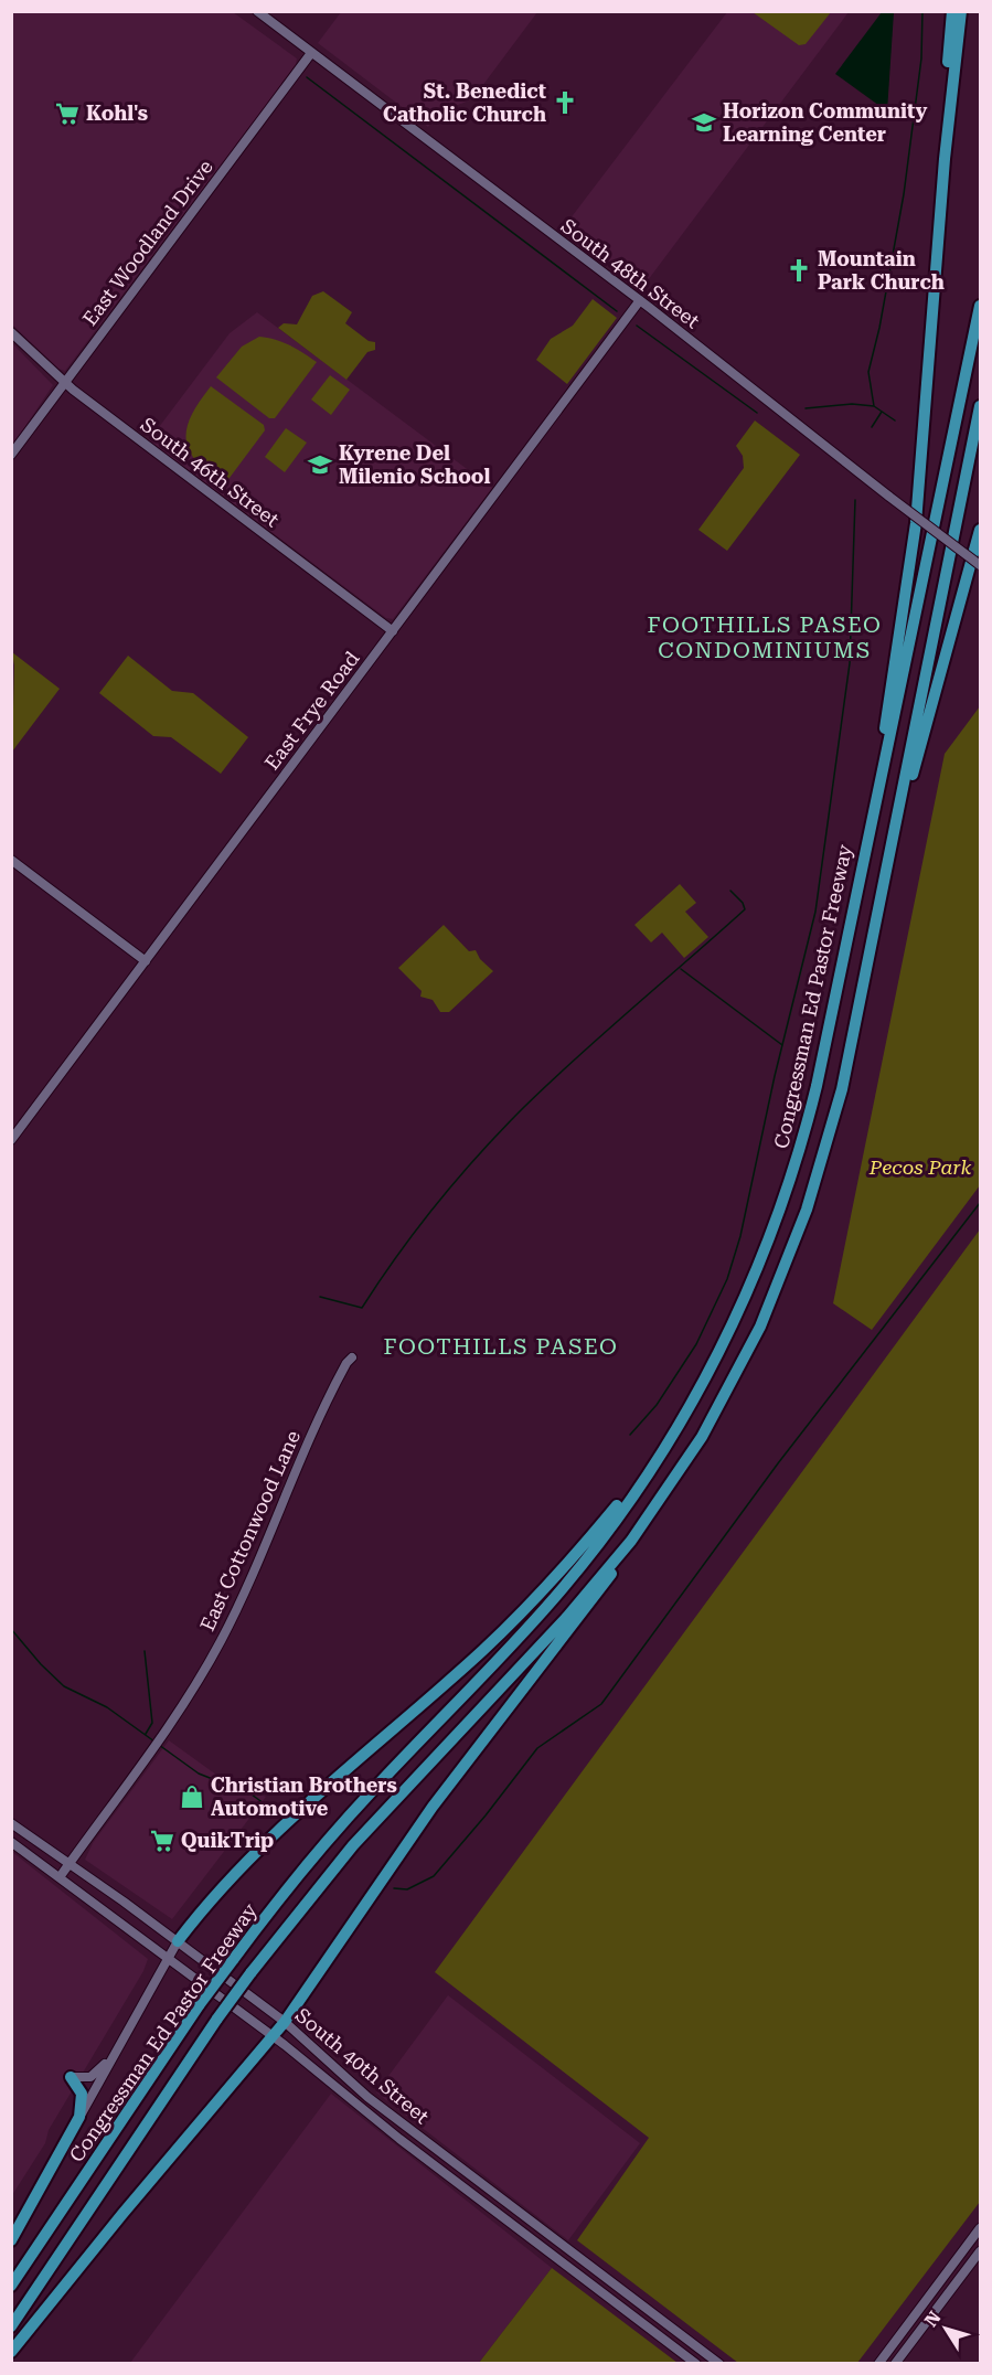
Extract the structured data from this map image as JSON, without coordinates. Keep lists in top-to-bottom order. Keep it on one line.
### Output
{"streets":{"highway":["Congressman Ed Pastor Freeway"],"street":["East Woodland Drive","South 48th Street","South 46th Street","East Frye Road","East Cottonwood Lane","South 40th Street"]},"crossings":[["East Woodland Drive","South 48th Street"],["East Woodland Drive","South 46th Street"],["South 48th Street","East Frye Road"],["South 46th Street","East Frye Road"],["East Cottonwood Lane","South 40th Street"]],"districts":["FOOTHILLS PASEO CONDOMINIUMS","FOOTHILLS PASEO"],"parks":["Pecos Park"],"places":{"church":["St. Benedict Catholic Church","Mountain Park Church"],"supermarket":["Kohl's","QuikTrip"],"school or university":["Horizon Community Learning Center","Kyrene Del Milenio School"],"shop":["Christian Brothers Automotive"]},"north":"top left"}
